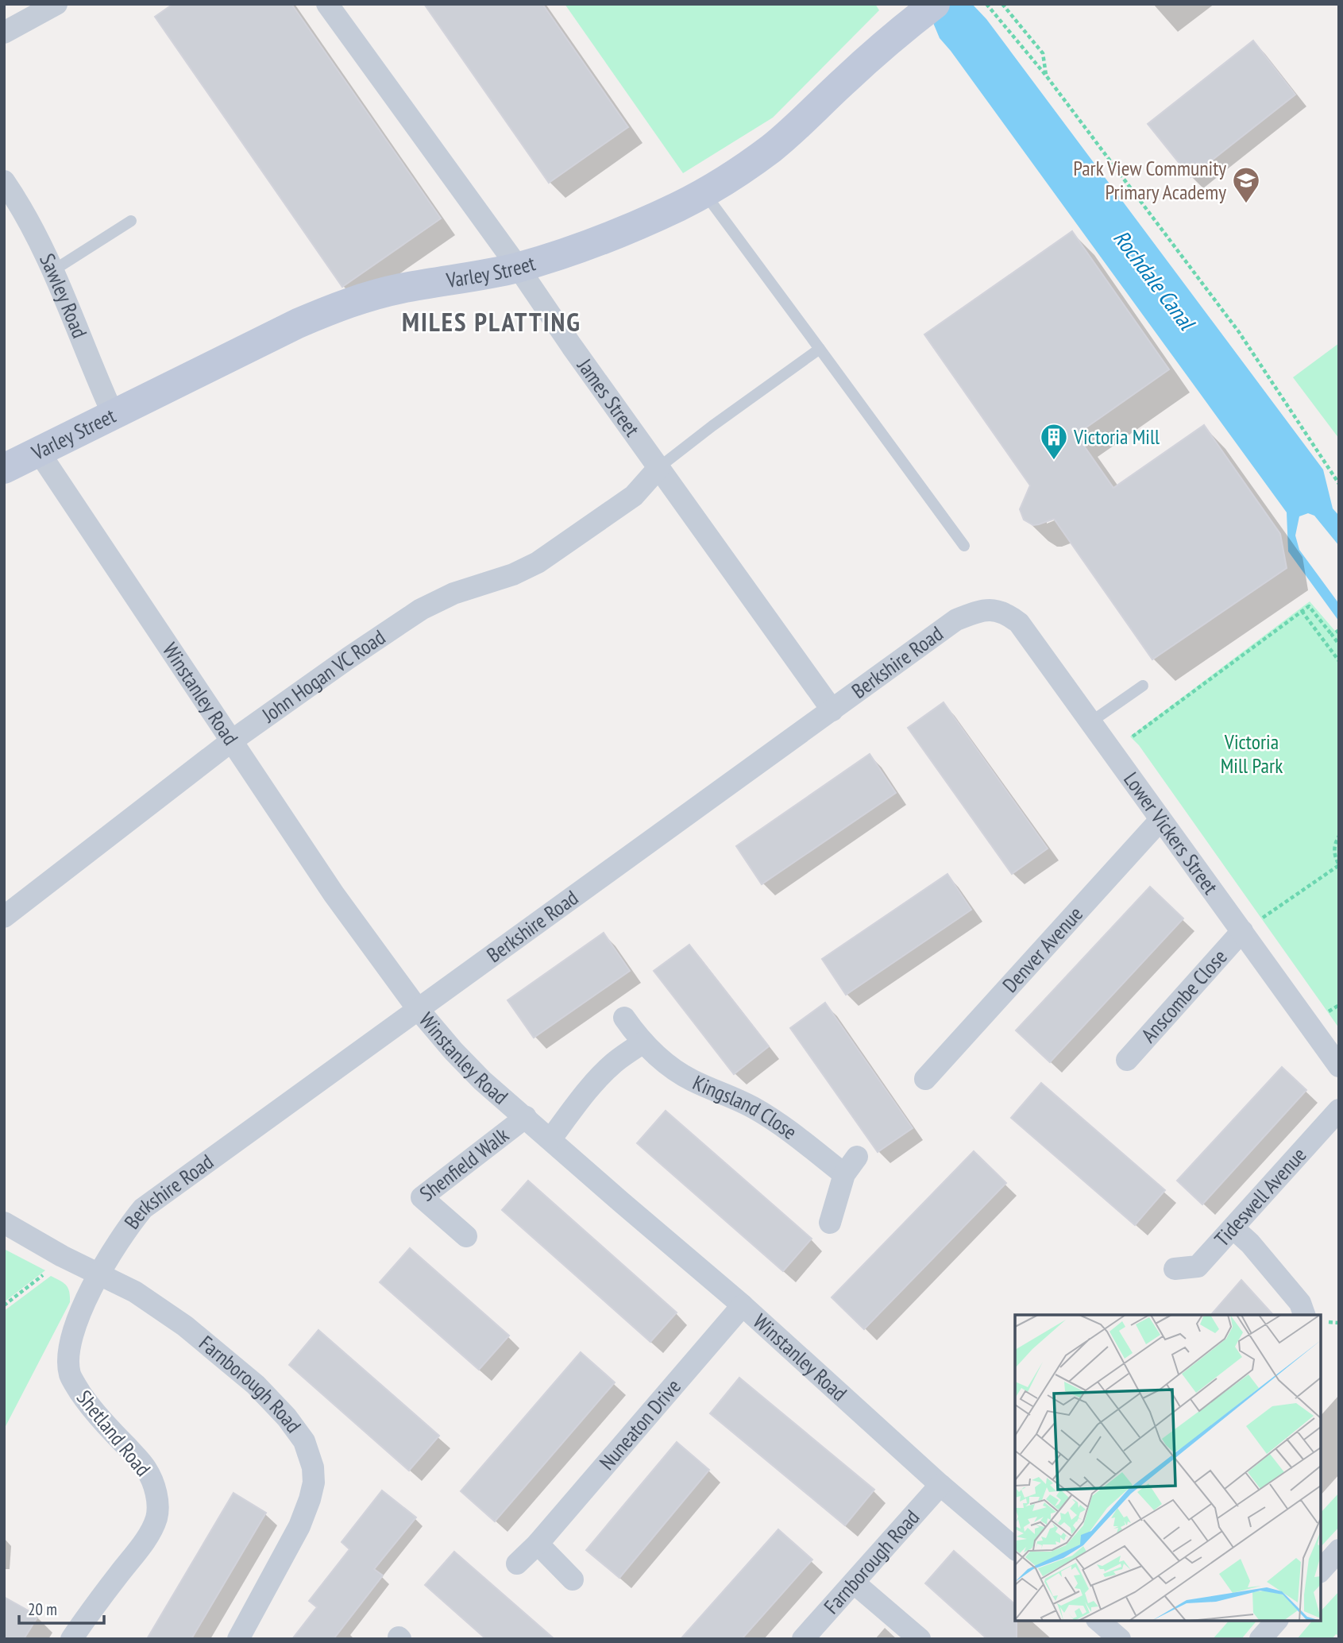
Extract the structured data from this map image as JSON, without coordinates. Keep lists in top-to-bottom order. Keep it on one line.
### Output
{"streets":{"street":["Varley Street","Sawley Road","James Street","Berkshire Road","John Hogan VC Road","Winstanley Road","Lower Vickers Street","Denver Avenue","Anscombe Close","Kingsland Close","Shenfield Walk","Tideswell Avenue","Farnborough Road","Nuneaton Drive","Shetland Road"]},"crossings":[["Varley Street","Sawley Road"],["Varley Street","James Street"],["Varley Street","Winstanley Road"],["James Street","Berkshire Road"],["James Street","John Hogan VC Road"],["Berkshire Road","Winstanley Road"],["Berkshire Road","Lower Vickers Street"],["Berkshire Road","Farnborough Road"],["Berkshire Road","Shetland Road"],["John Hogan VC Road","Winstanley Road"],["Winstanley Road","Shenfield Walk"],["Winstanley Road","Farnborough Road"],["Winstanley Road","Nuneaton Drive"],["Lower Vickers Street","Denver Avenue"],["Lower Vickers Street","Anscombe Close"],["Farnborough Road","Shetland Road"]],"districts":["MILES PLATTING"],"water":["Rochdale Canal"],"parks":["Victoria Mill Park"],"places":{"school or university":["Park View Community Primary Academy"],"building":["Victoria Mill"]},"scale_bar":"20 m"}
